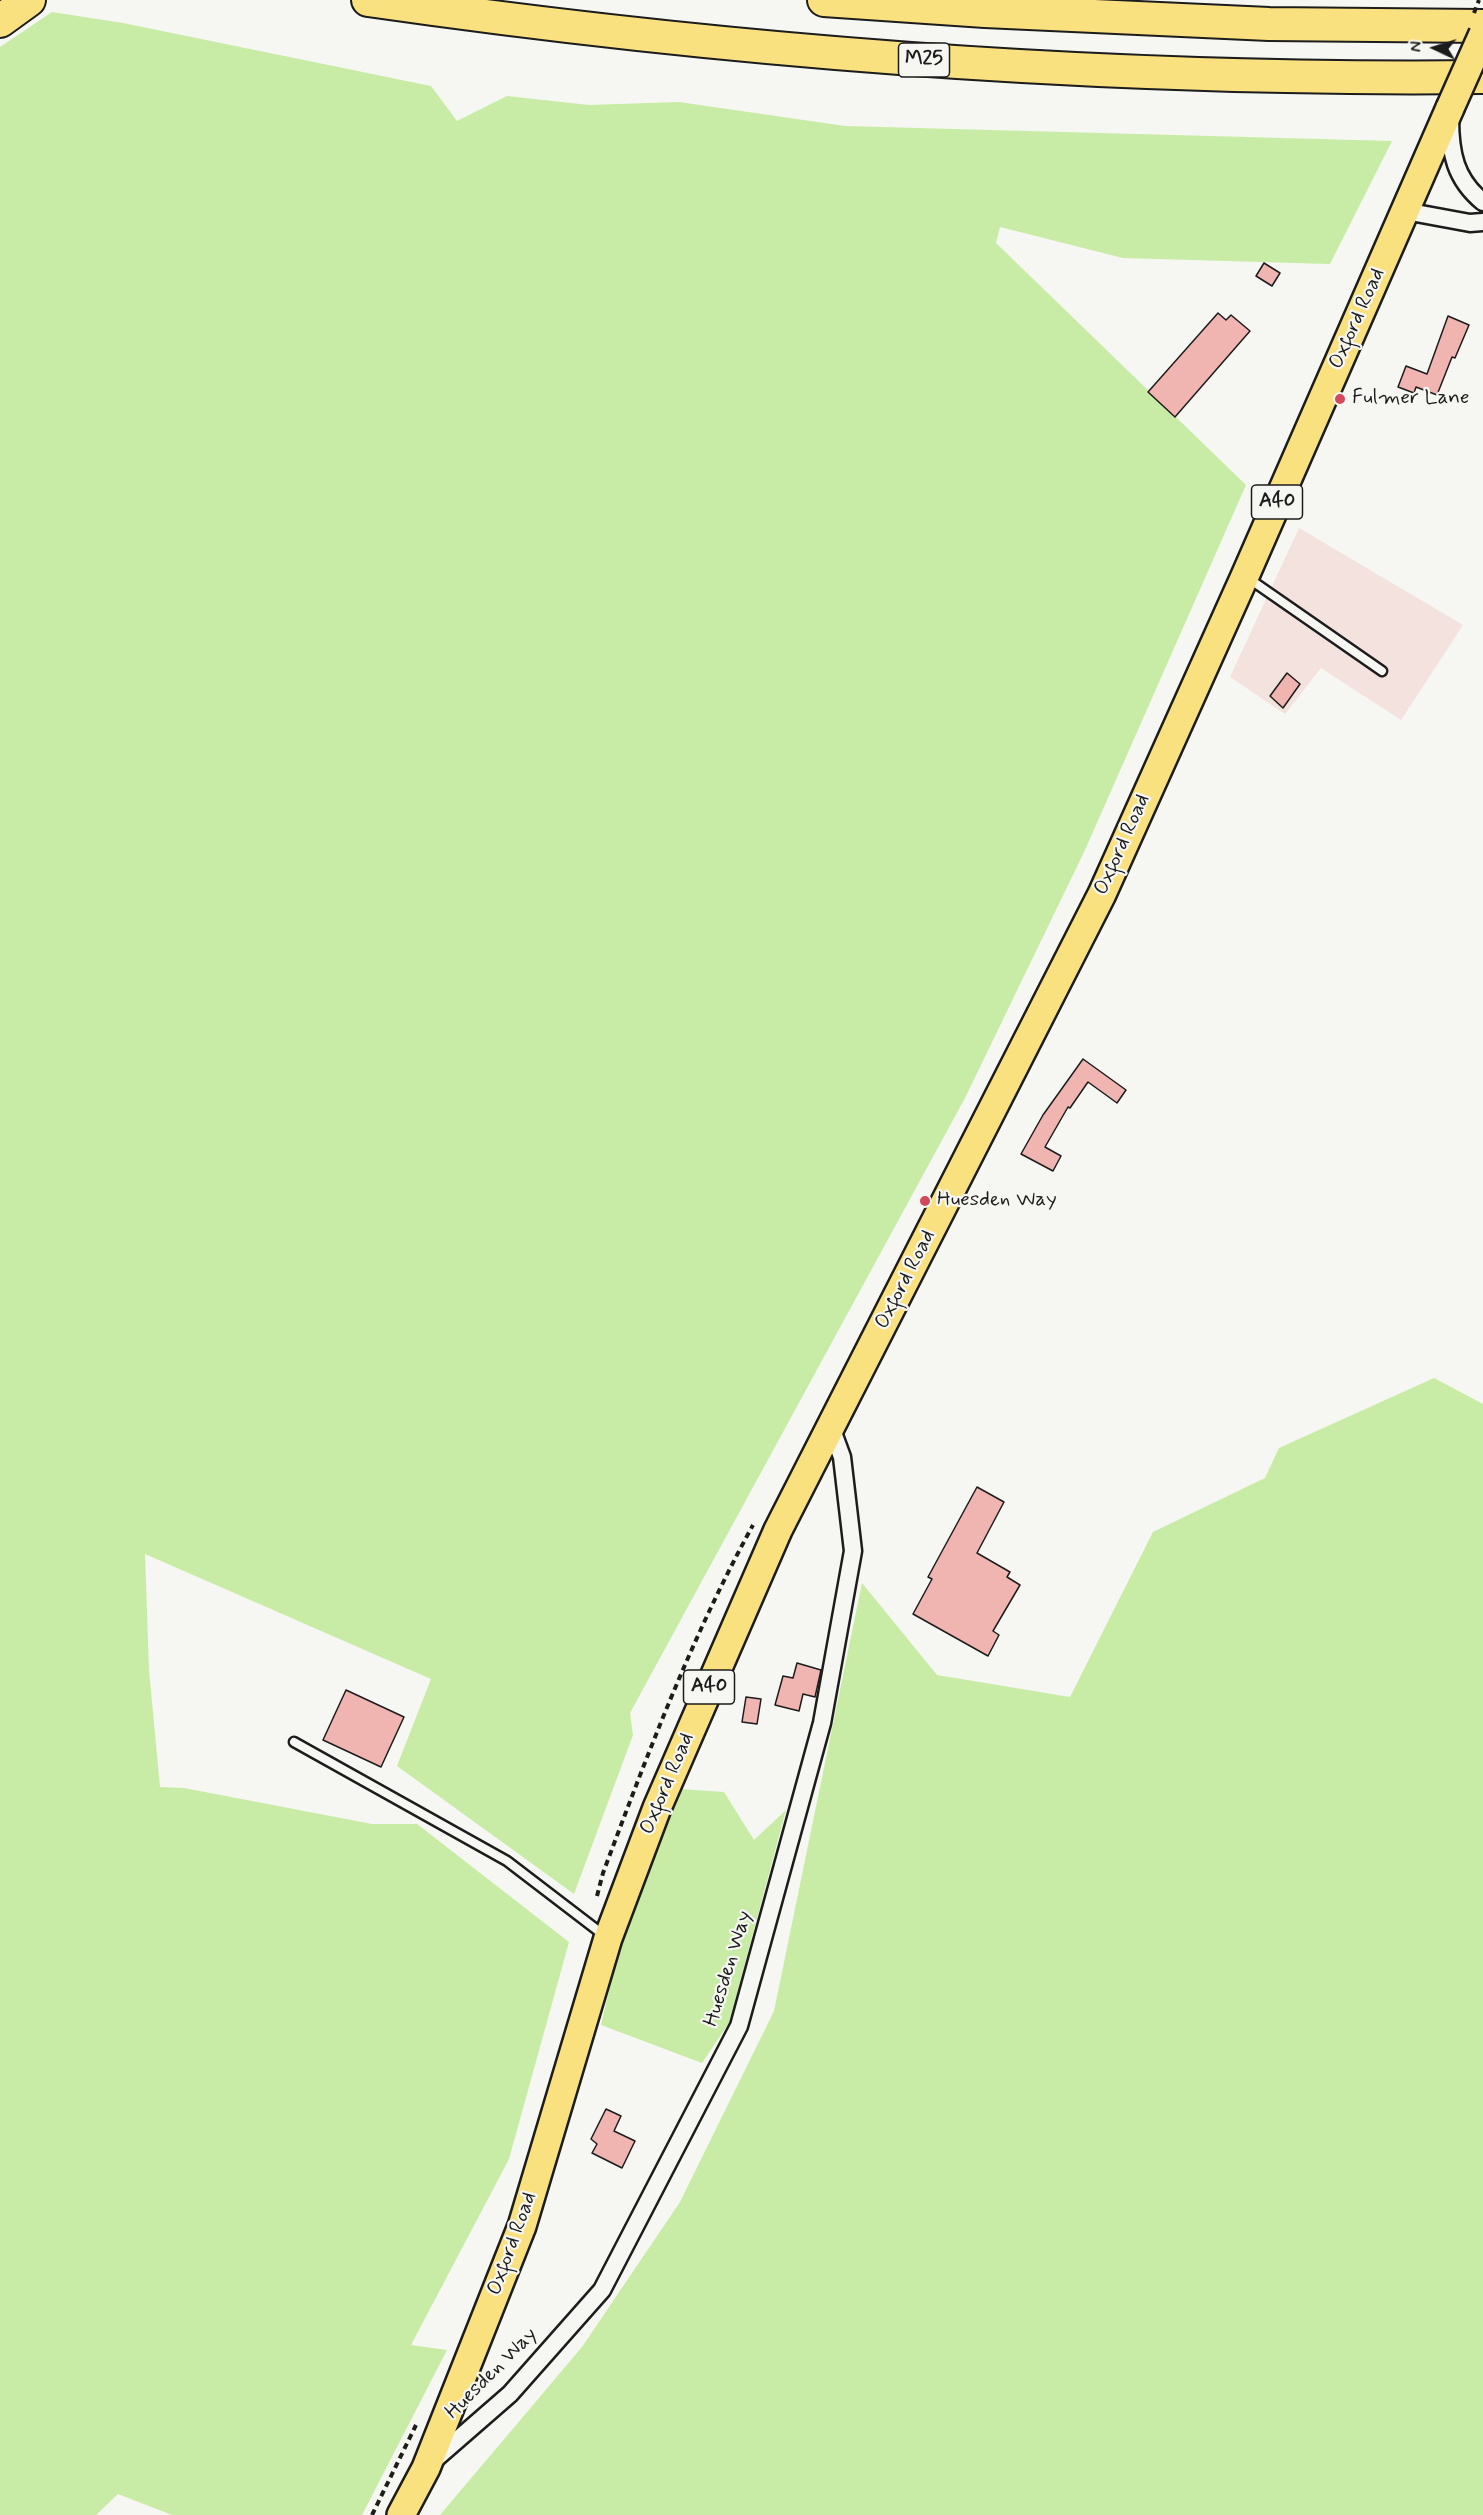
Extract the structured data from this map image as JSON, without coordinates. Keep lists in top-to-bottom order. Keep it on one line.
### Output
{"streets":{"highway":["M25"],"main road":["Oxford Road","A40"],"street":["Huesden Way"]},"crossings":[["Oxford Road","Huesden Way"]],"places":["Fulmer Lane","Huesden Way"],"north":"left"}
